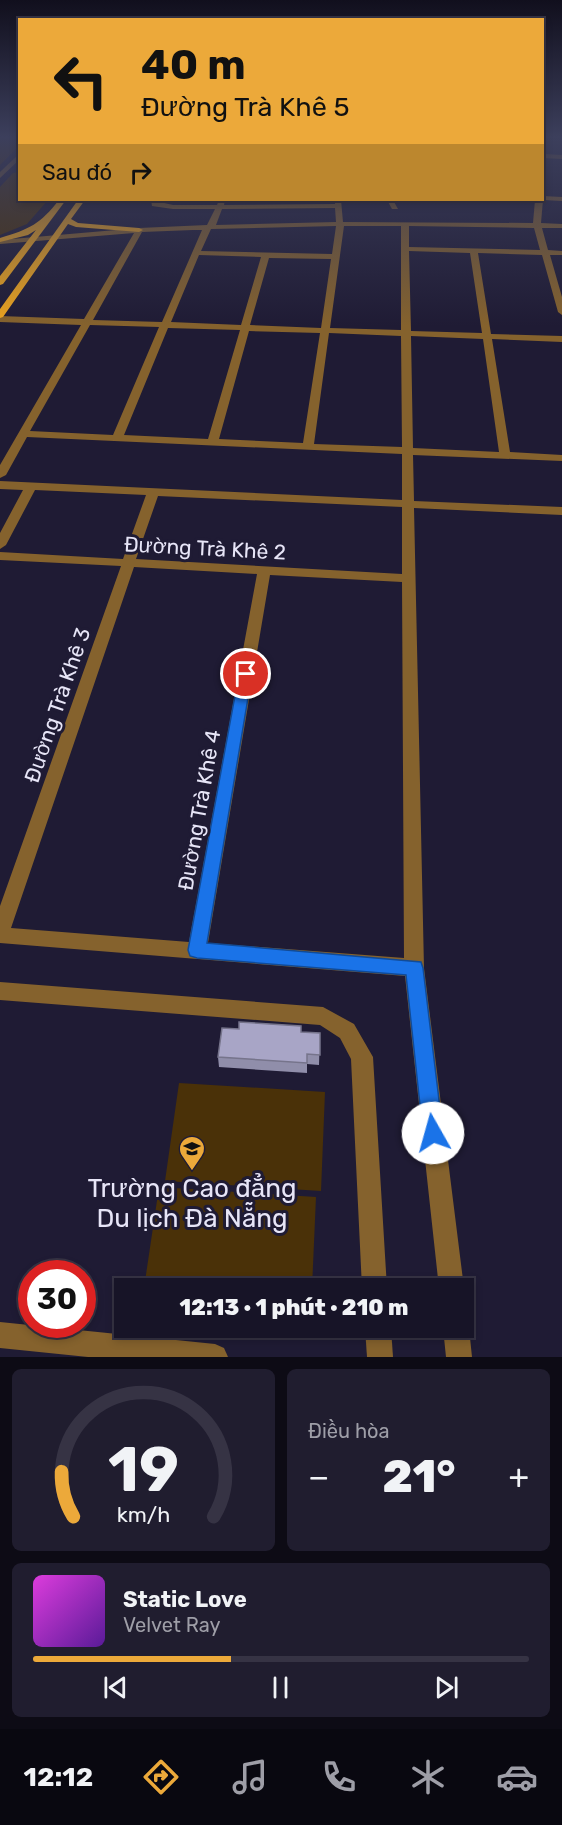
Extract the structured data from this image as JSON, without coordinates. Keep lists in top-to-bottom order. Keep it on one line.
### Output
{"streets":{"street":["Đường Trà Khê 2","Đường Trà Khê 3","Đường Trà Khê 4"]},"crossings":[["Đường Trà Khê 2","Đường Trà Khê 3"],["Đường Trà Khê 2","Đường Trà Khê 4"]],"places":{"school or university":["Trường Cao đẳng Du lịch Đà Nẵng"]},"page":{"turn":["40 m","Đường Trà Khê 5"],"then":"Sau đó","limit":"30","trip":"12:13 · 1 phút · 210 m","tile":"Điều hòa","heat":["−","21°","+"],"song":["Static Love","Velvet Ray"],"tabs":"12:12","gauge":["19","km/h"]}}
